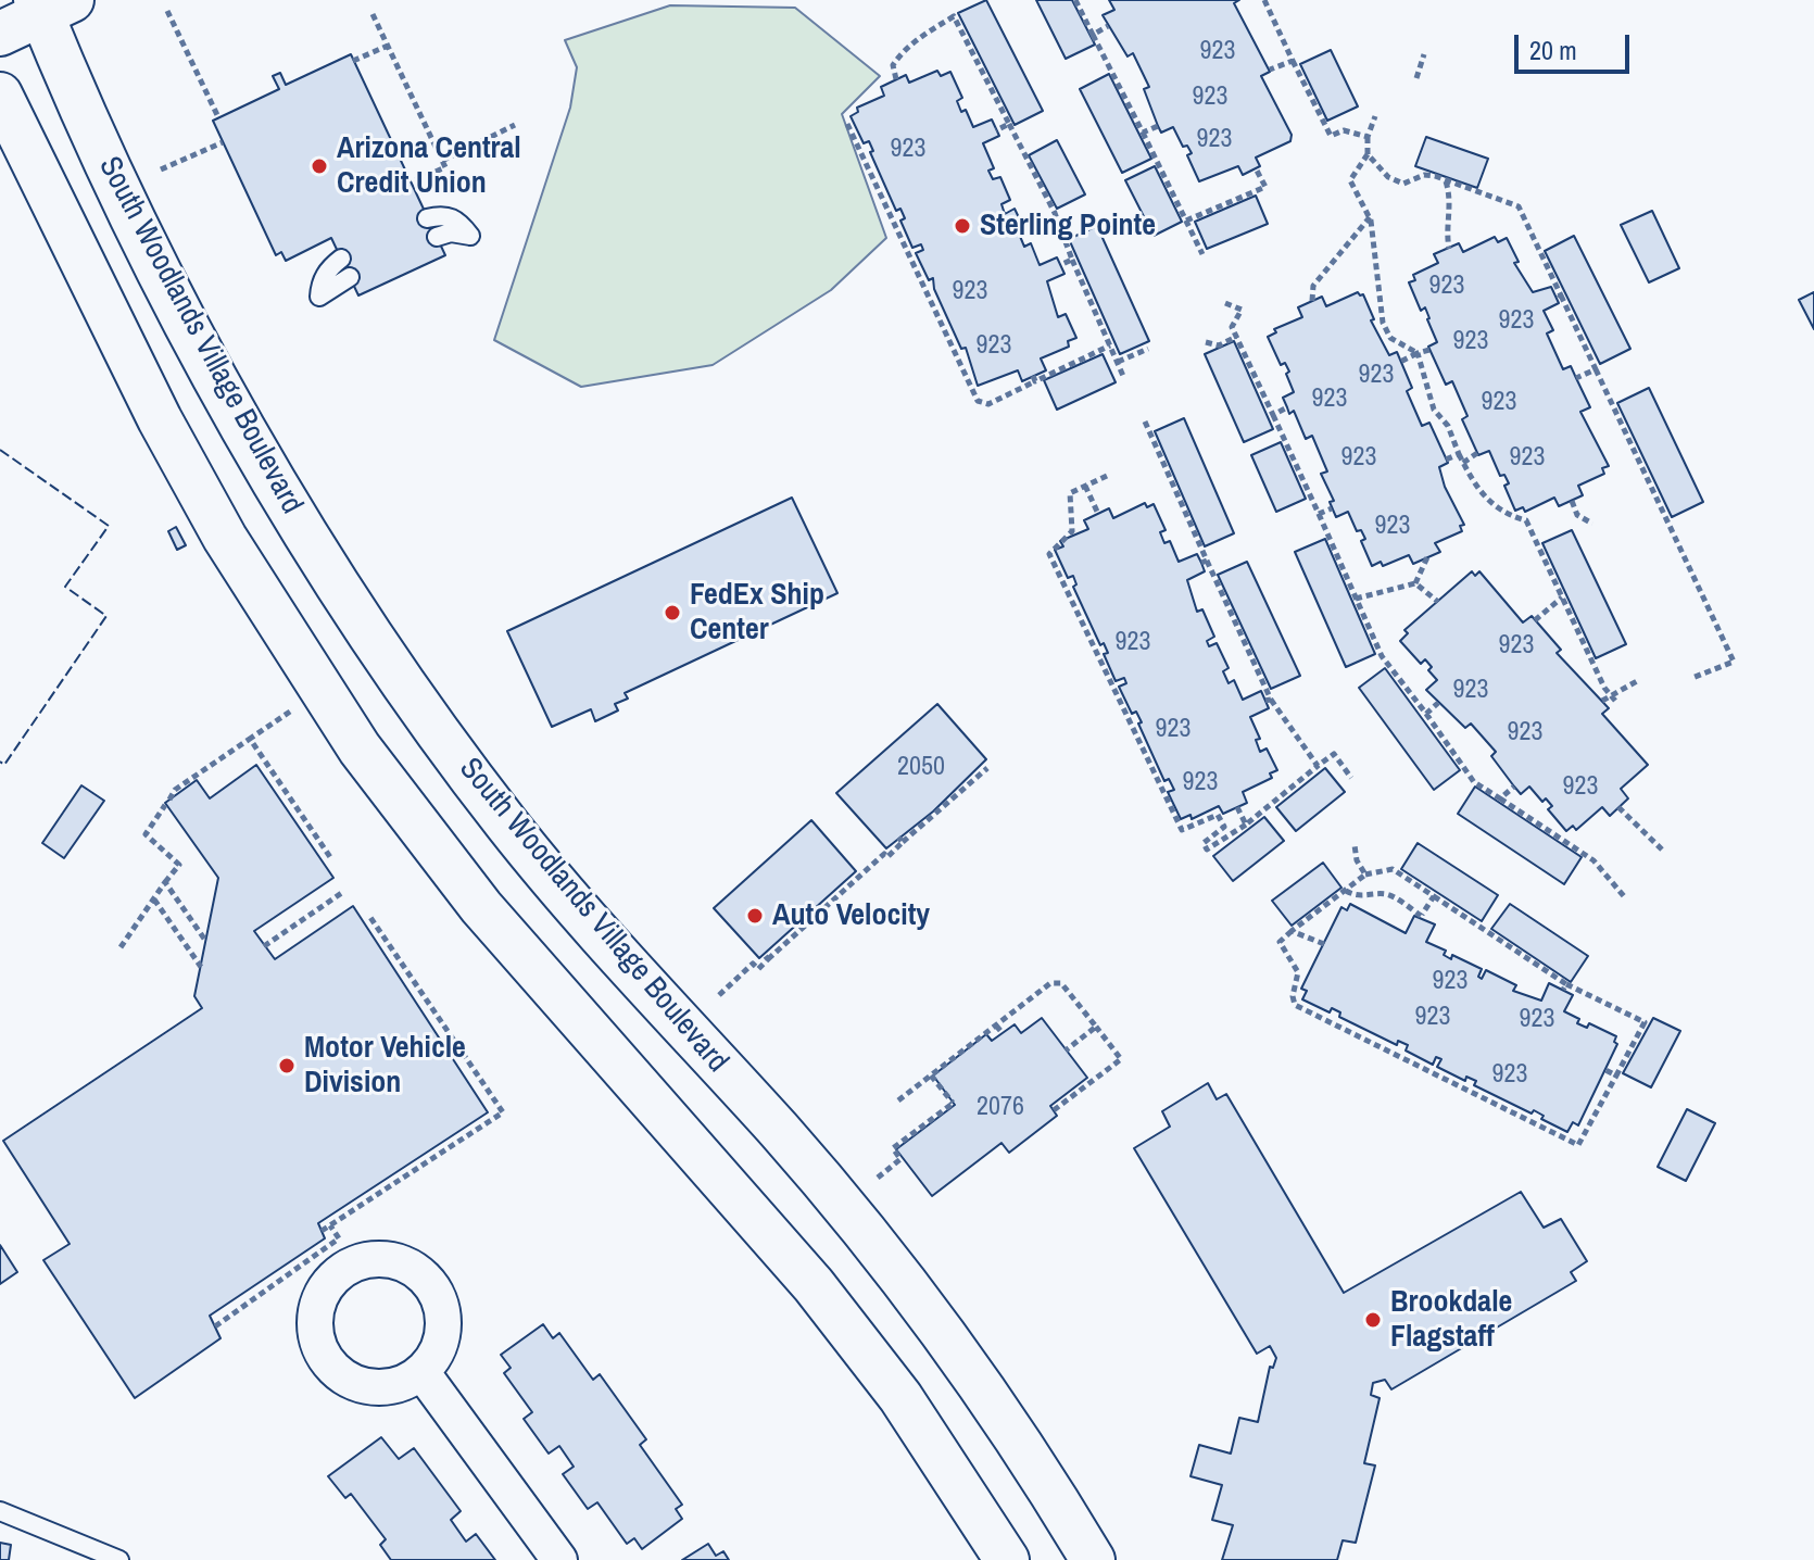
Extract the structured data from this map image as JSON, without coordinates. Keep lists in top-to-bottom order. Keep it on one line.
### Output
{"streets":{"street":["South Woodlands Village Boulevard"]},"places":["Arizona Central Credit Union","Sterling Pointe","FedEx Ship Center","Auto Velocity","Motor Vehicle Division","Brookdale Flagstaff"],"house_numbers":["923","923","923","923","923","923","923","923","923","923","923","923","923","923","923","923","923","923","923","923","2050","923","923","923","923","923","923","2076"],"scale_bar":"20 m"}
